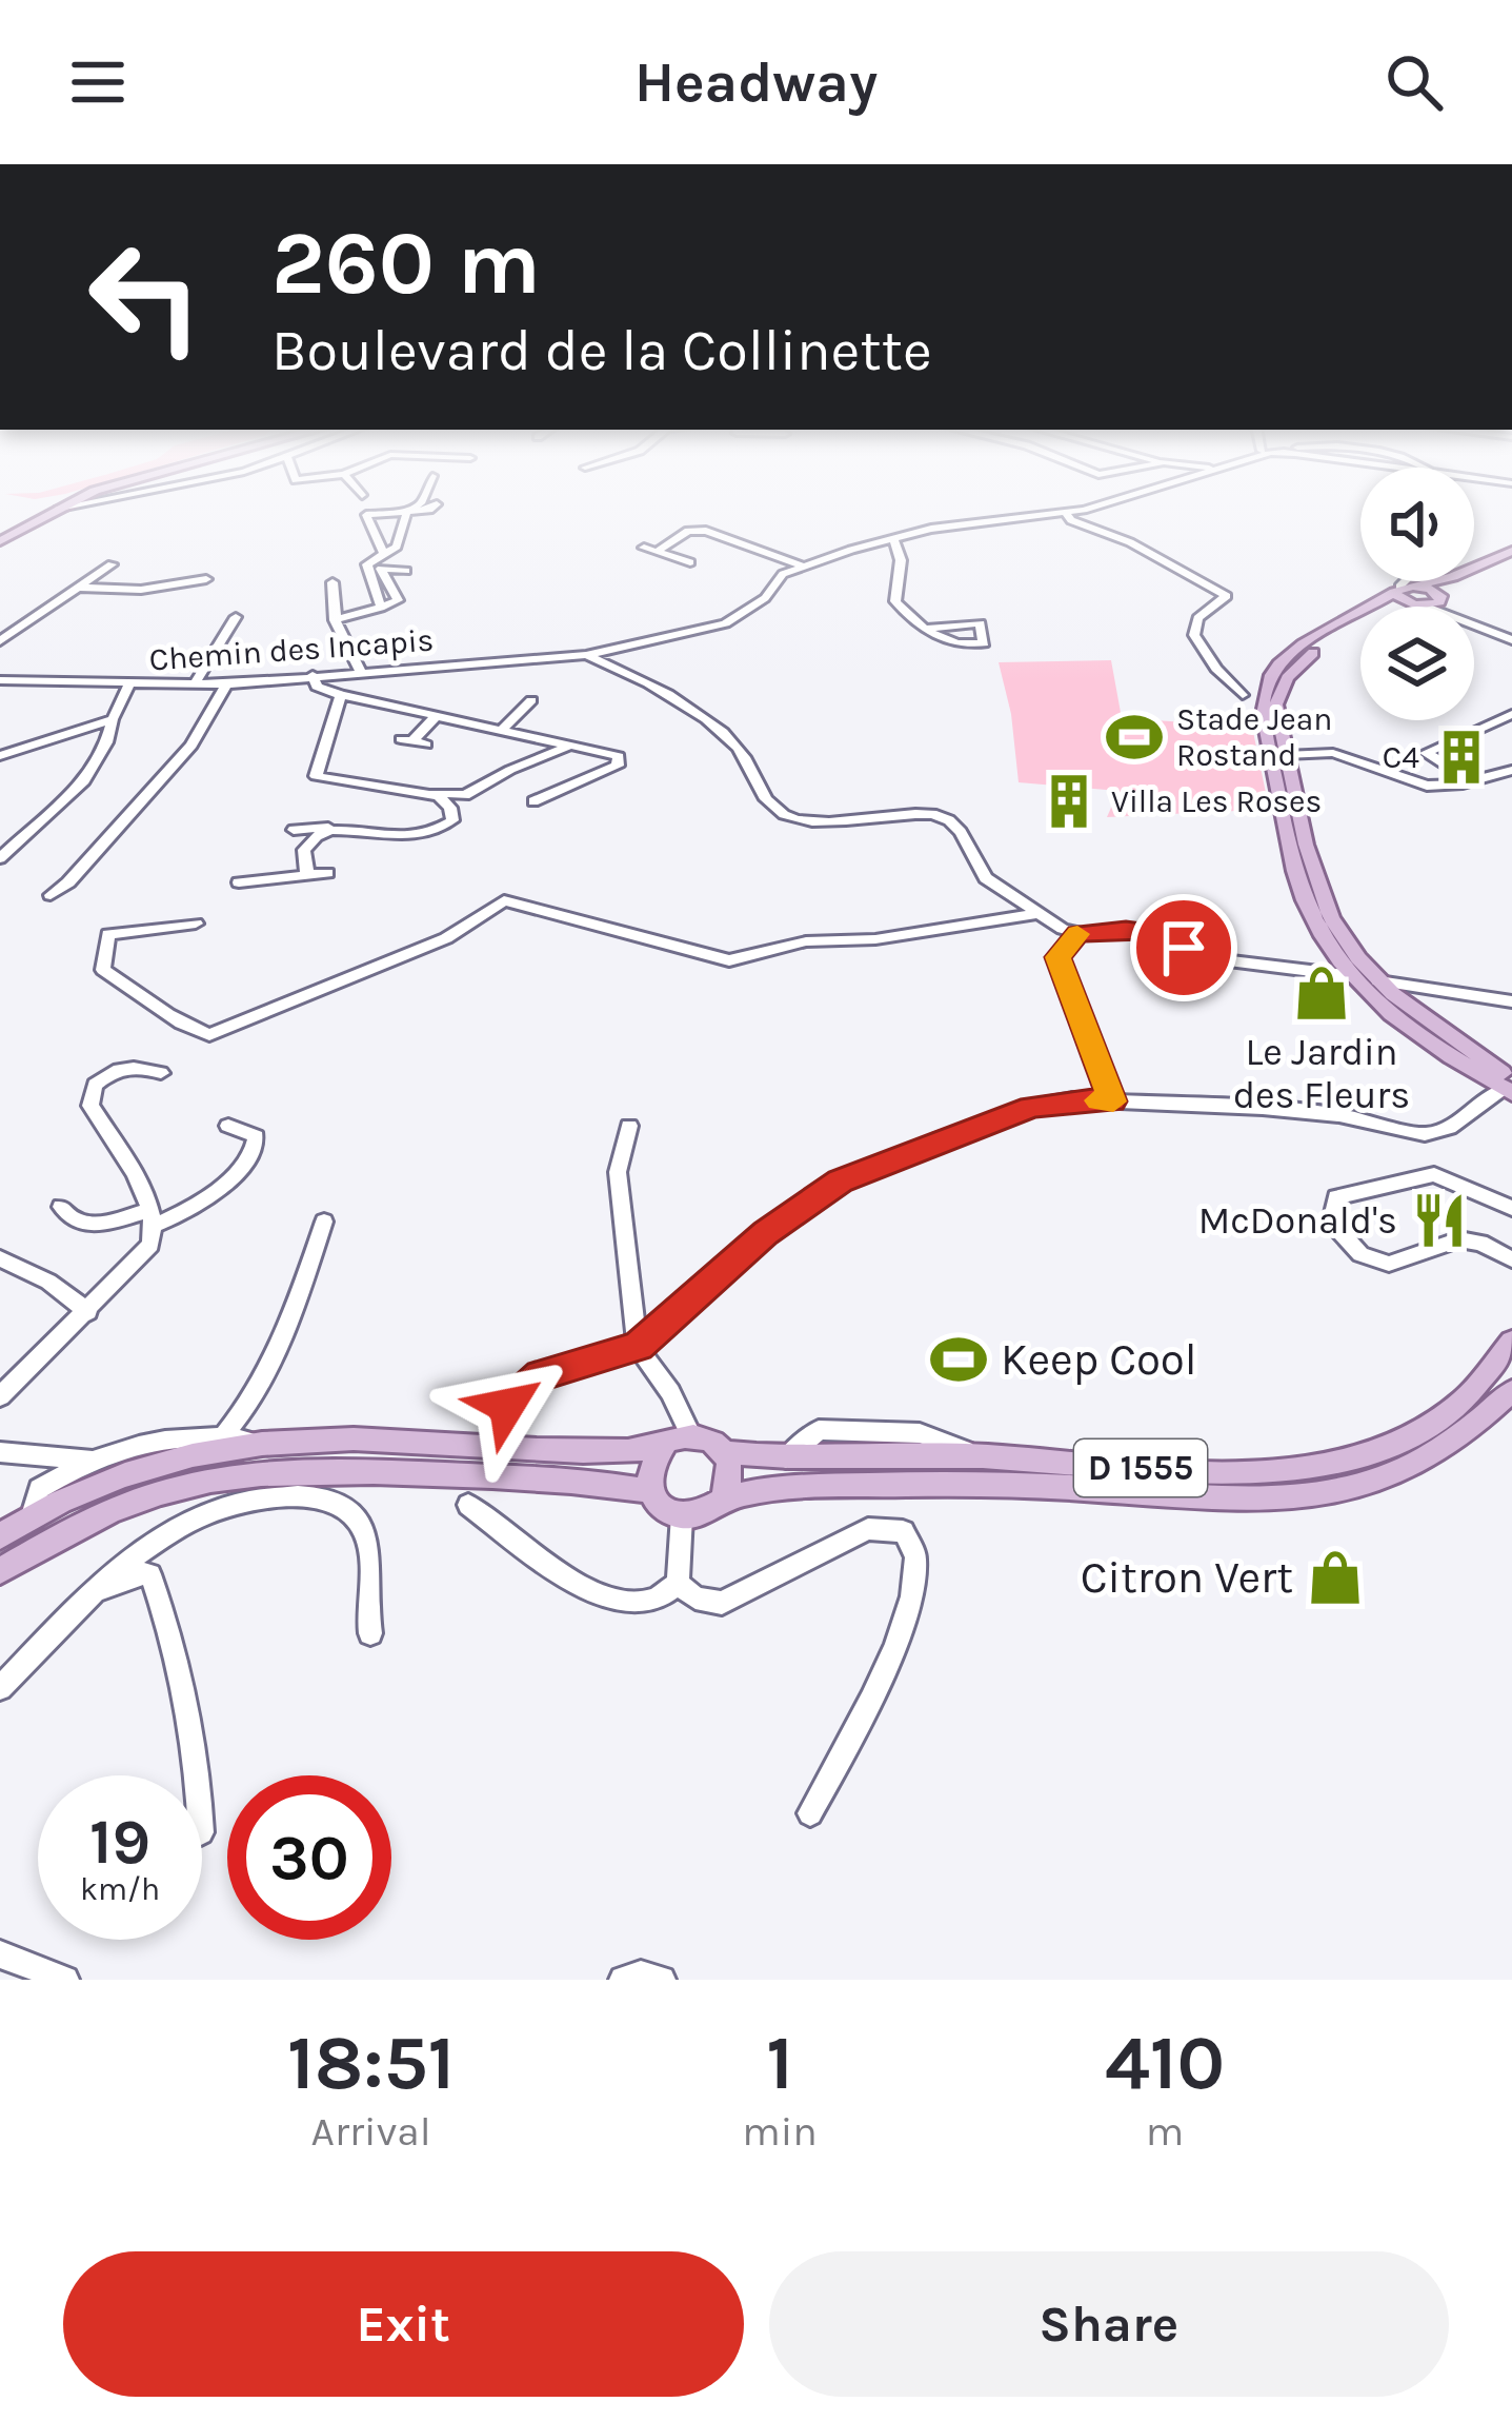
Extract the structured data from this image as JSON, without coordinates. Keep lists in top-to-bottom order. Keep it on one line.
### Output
{"streets":{"main road":["D 1555"],"street":["Chemin des Incapis"]},"places":{"sports":["Stade Jean Rostand","Keep Cool"],"building":["C4","Villa Les Roses"],"shop":["Le Jardin des Fleurs","Citron Vert"],"restaurant":["McDonald's"]},"page":{"header":"Headway","turn":["260 m","Boulevard de la Collinette"],"speed":"19 km/h","limit":"30","eta":["18:51","Arrival","1","min","410","m"],"buttons":["Exit","Share"]}}
